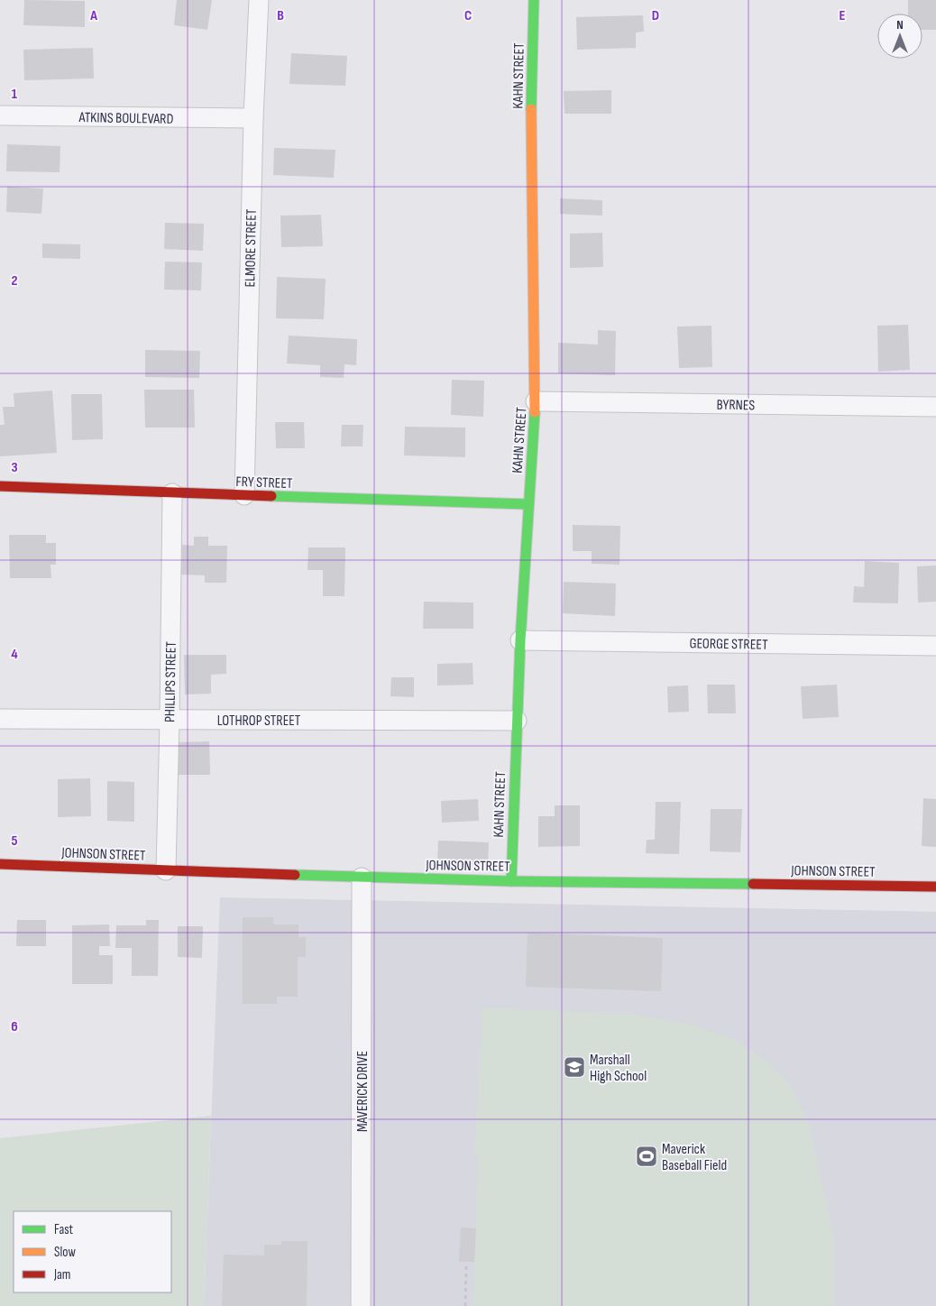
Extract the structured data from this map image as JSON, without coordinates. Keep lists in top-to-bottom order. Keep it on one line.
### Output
{"streets":{"street":["KAHN STREET","ATKINS BOULEVARD","ELMORE STREET","BYRNES","FRY STREET","GEORGE STREET","PHILLIPS STREET","LOTHROP STREET","JOHNSON STREET","MAVERICK DRIVE"]},"crossings":[["KAHN STREET","BYRNES"],["KAHN STREET","FRY STREET"],["KAHN STREET","GEORGE STREET"],["KAHN STREET","LOTHROP STREET"],["KAHN STREET","JOHNSON STREET"],["ATKINS BOULEVARD","ELMORE STREET"],["ELMORE STREET","FRY STREET"],["FRY STREET","PHILLIPS STREET"],["PHILLIPS STREET","LOTHROP STREET"],["PHILLIPS STREET","JOHNSON STREET"],["JOHNSON STREET","MAVERICK DRIVE"]],"places":{"school or university":["Marshall High School"],"sports":["Maverick Baseball Field"]},"legend":["Fast","Slow","Jam"],"north":"top","grid":{"columns":["A","B","C","D","E"],"rows":["1","2","3","4","5","6"]}}
